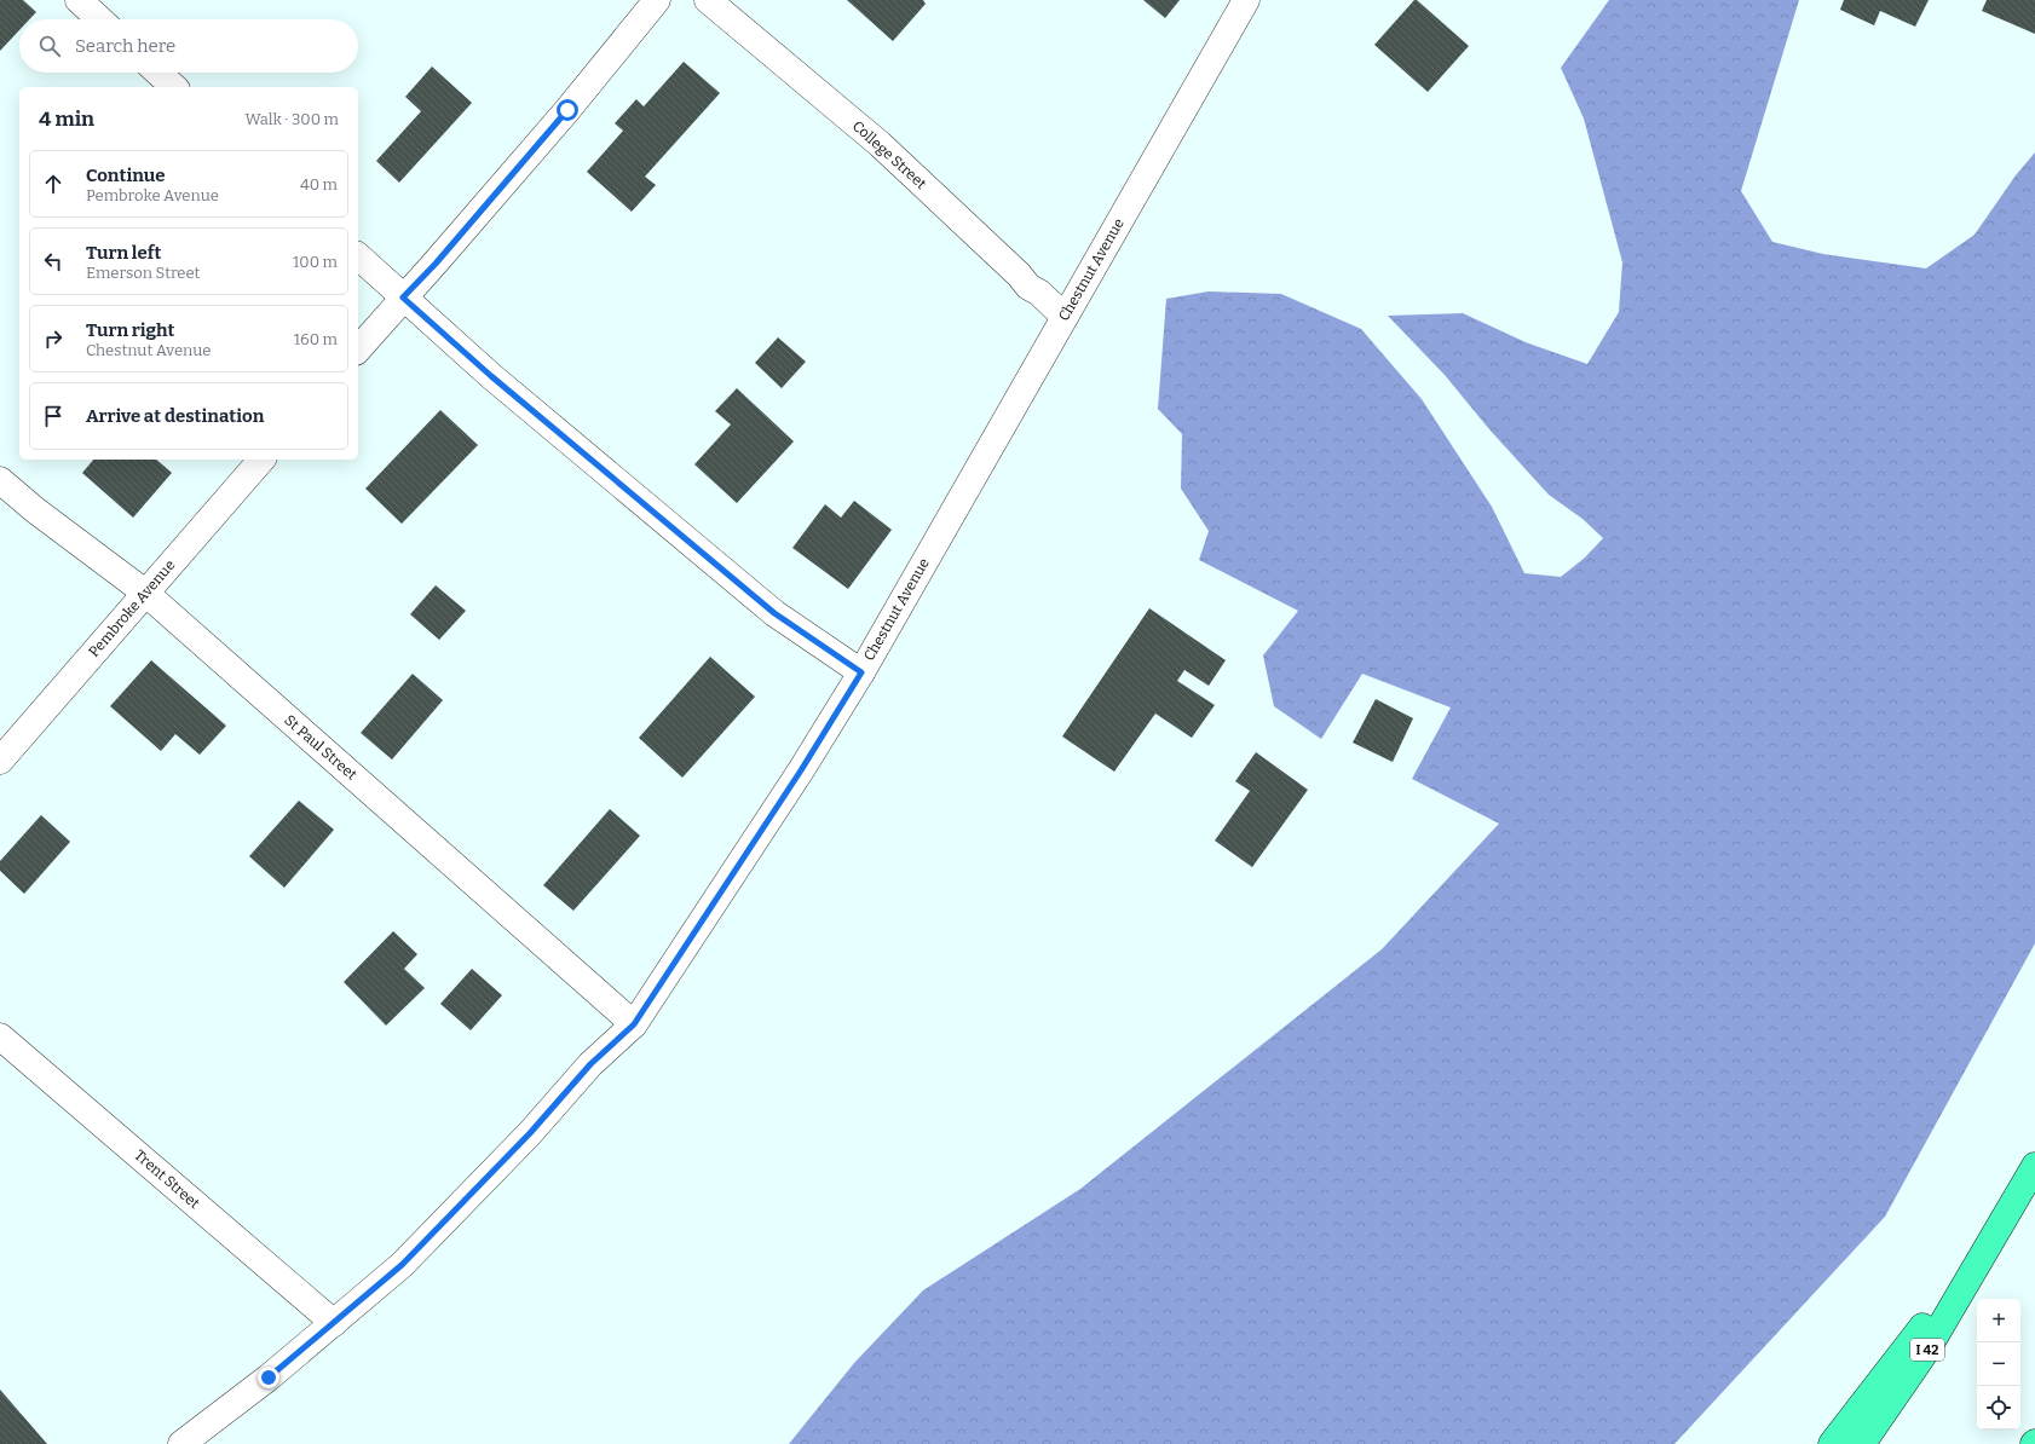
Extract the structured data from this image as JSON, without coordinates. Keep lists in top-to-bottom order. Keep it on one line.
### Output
{"streets":{"highway":["I 42"],"street":["College Street","Chestnut Avenue","Pembroke Avenue","St Paul Street","Trent Street"]},"crossings":[["College Street","Chestnut Avenue"],["Chestnut Avenue","St Paul Street"],["Chestnut Avenue","Trent Street"],["Pembroke Avenue","St Paul Street"]],"page":{"search":"Search here","heading":["4 min","Walk · 300 m"],"list":[["Continue","Pembroke Avenue","40 m"],["Turn left","Emerson Street","100 m"],["Turn right","Chestnut Avenue","160 m"],"Arrive at destination"],"map_buttons":["+","−"]}}
